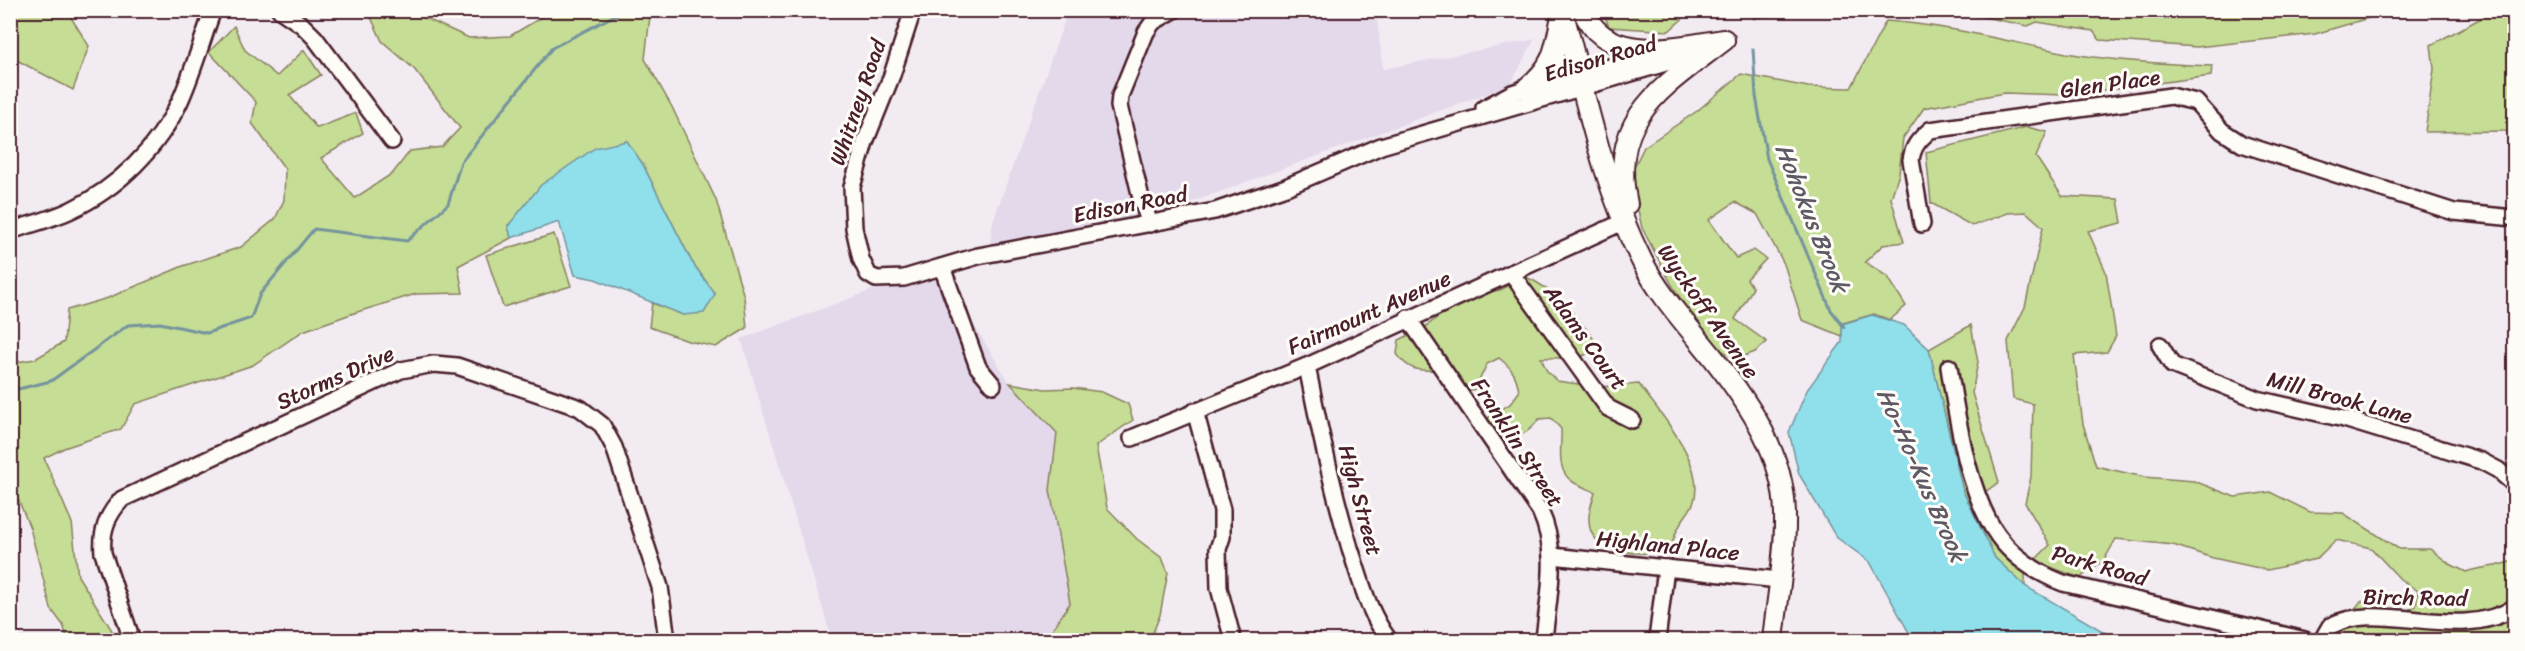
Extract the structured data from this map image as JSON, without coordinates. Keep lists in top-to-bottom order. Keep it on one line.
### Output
{"streets":{"main road":["Wyckoff Avenue"],"street":["Edison Road","Glen Place","Whitney Road","Fairmount Avenue","Adams Court","Storms Drive","Mill Brook Lane","Franklin Street","High Street","Highland Place","Park Road","Birch Road"]},"crossings":[["Edison Road","Whitney Road"],["Edison Road","Wyckoff Avenue"],["Wyckoff Avenue","Fairmount Avenue"],["Wyckoff Avenue","Highland Place"],["Fairmount Avenue","Adams Court"],["Fairmount Avenue","Franklin Street"],["Fairmount Avenue","High Street"],["Franklin Street","Highland Place"]],"water":["Hohokus Brook","Ho-Ho-Kus Brook"]}
